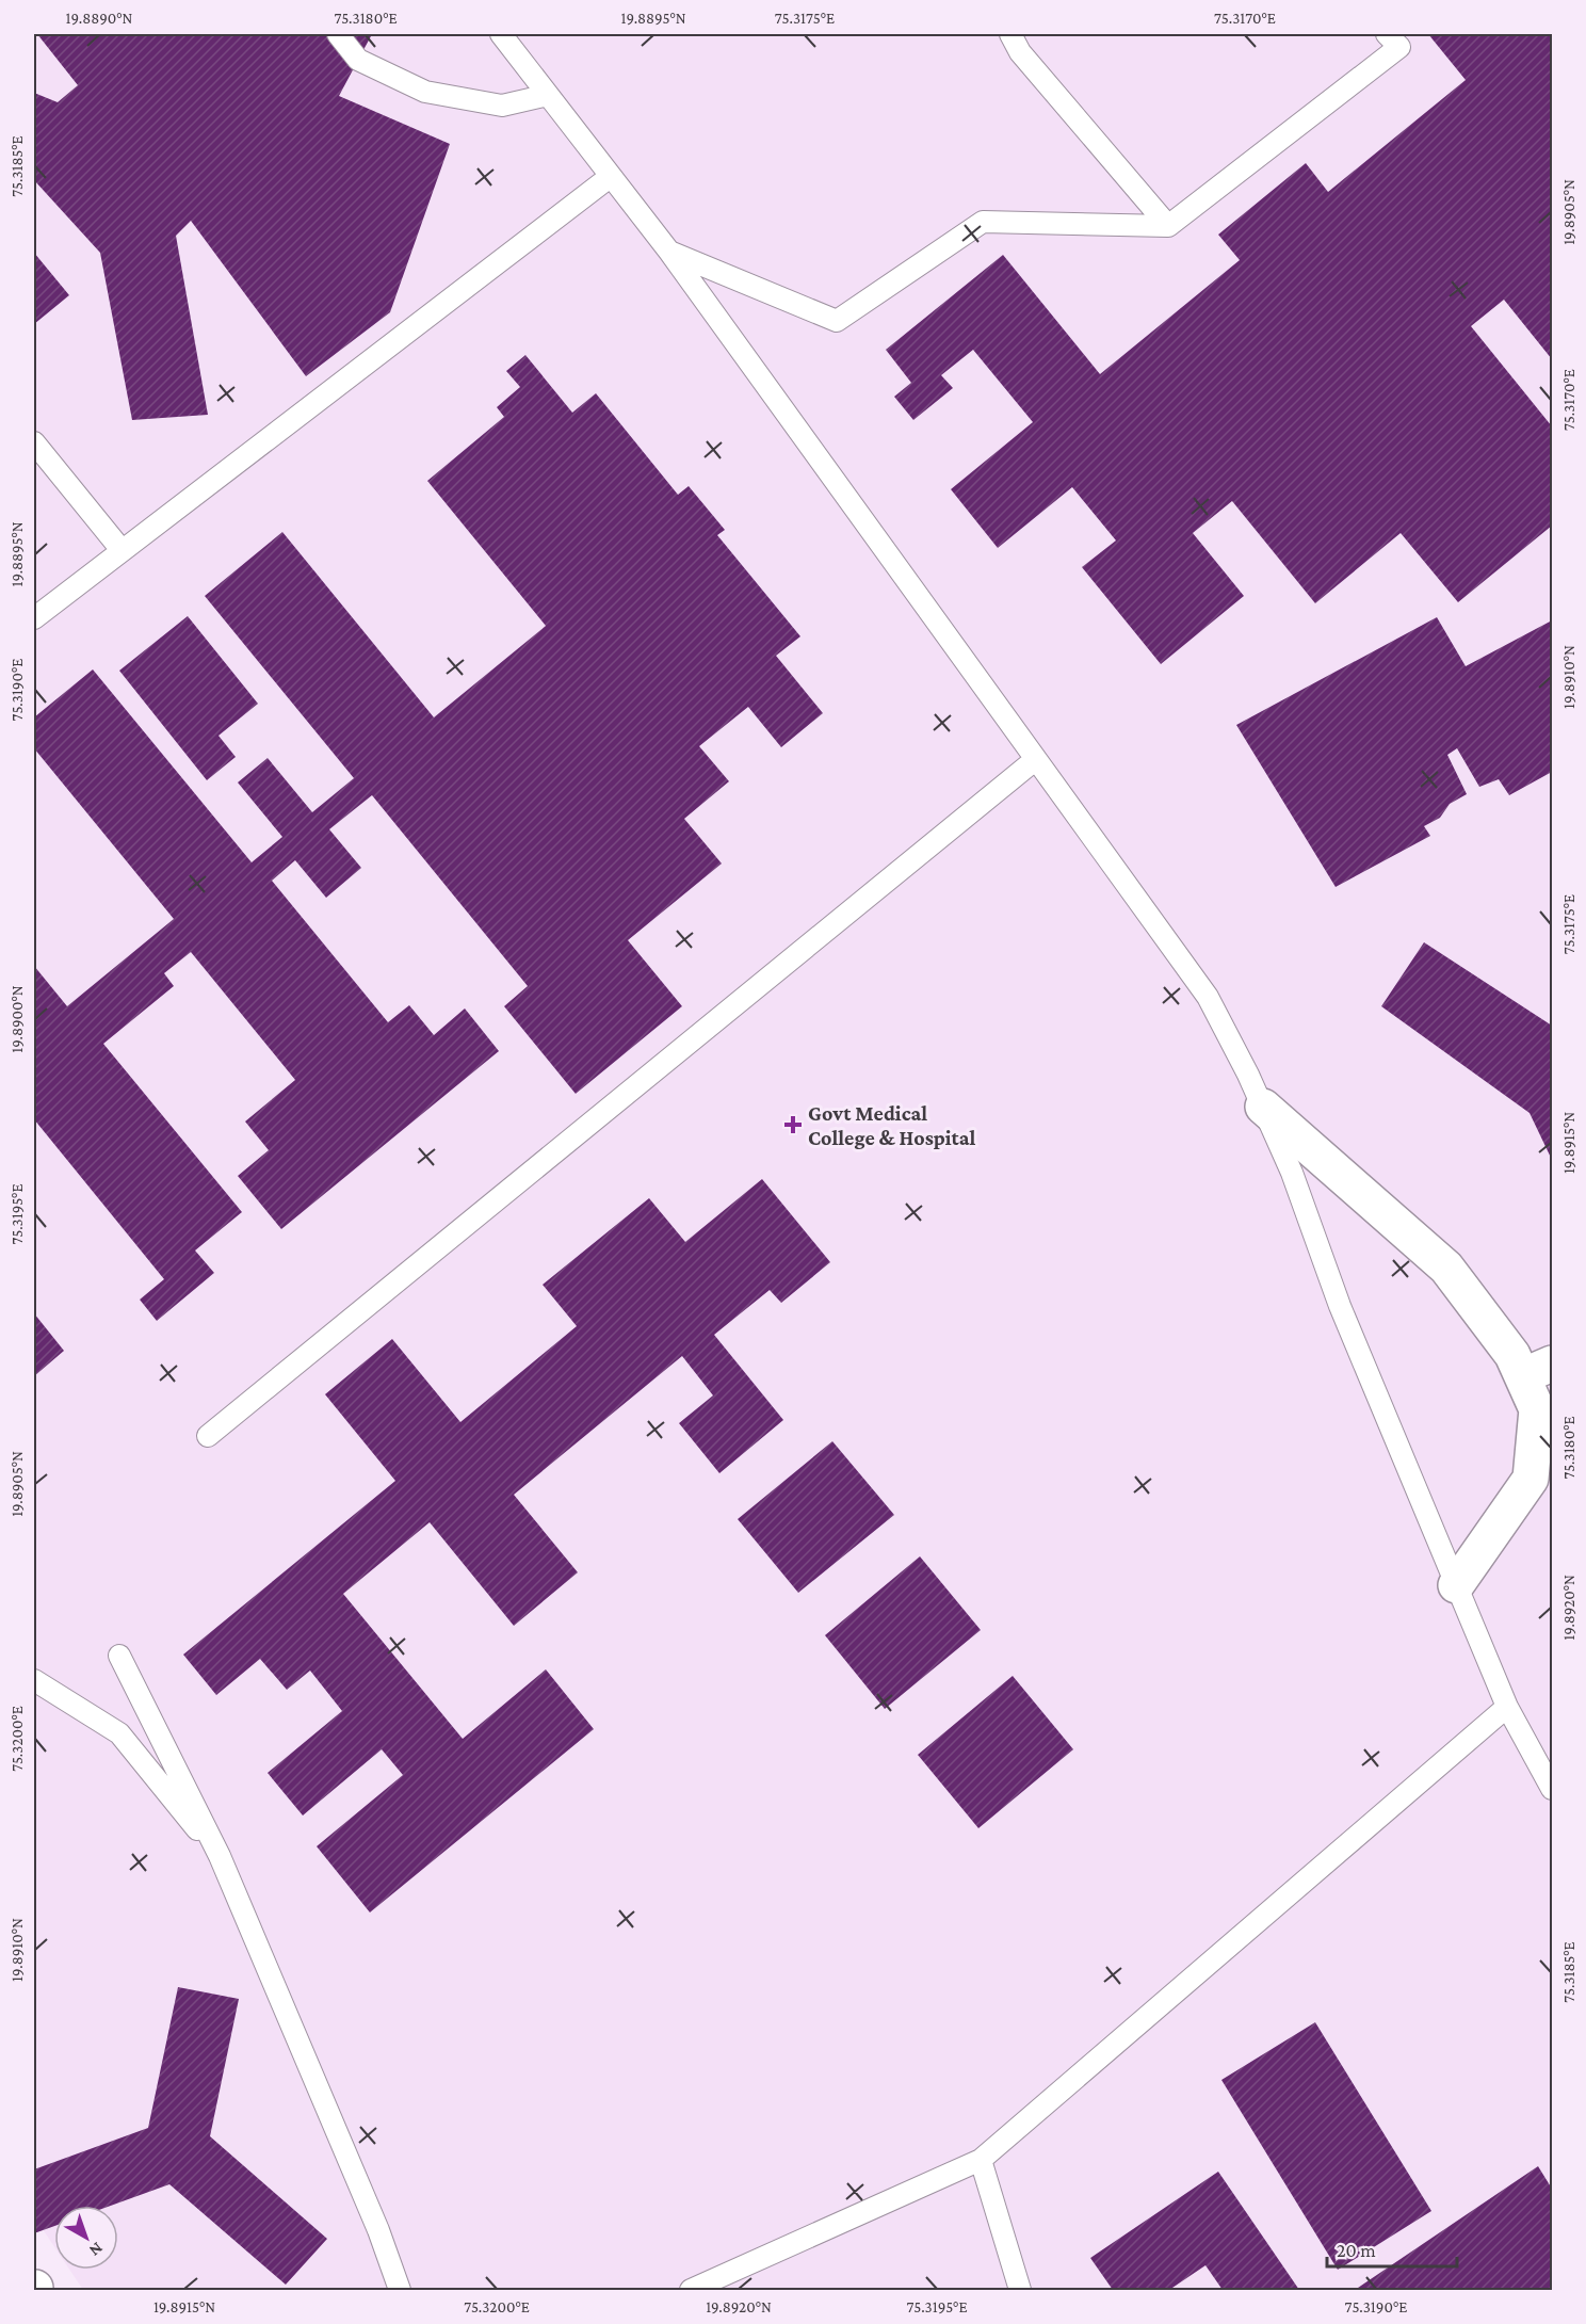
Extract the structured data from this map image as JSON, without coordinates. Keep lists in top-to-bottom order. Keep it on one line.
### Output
{"places":{"health":["Govt Medical College & Hospital"]},"scale_bar":"20 m","north":"bottom right","coordinates":["19.8890°N","75.3180°E","19.8895°N","75.3175°E","75.3170°E","75.3185°E","19.8905°N","19.8910°N","75.3190°E","19.8900°N","19.8915°N","75.3195°E","19.8920°N","75.3200°E"]}
